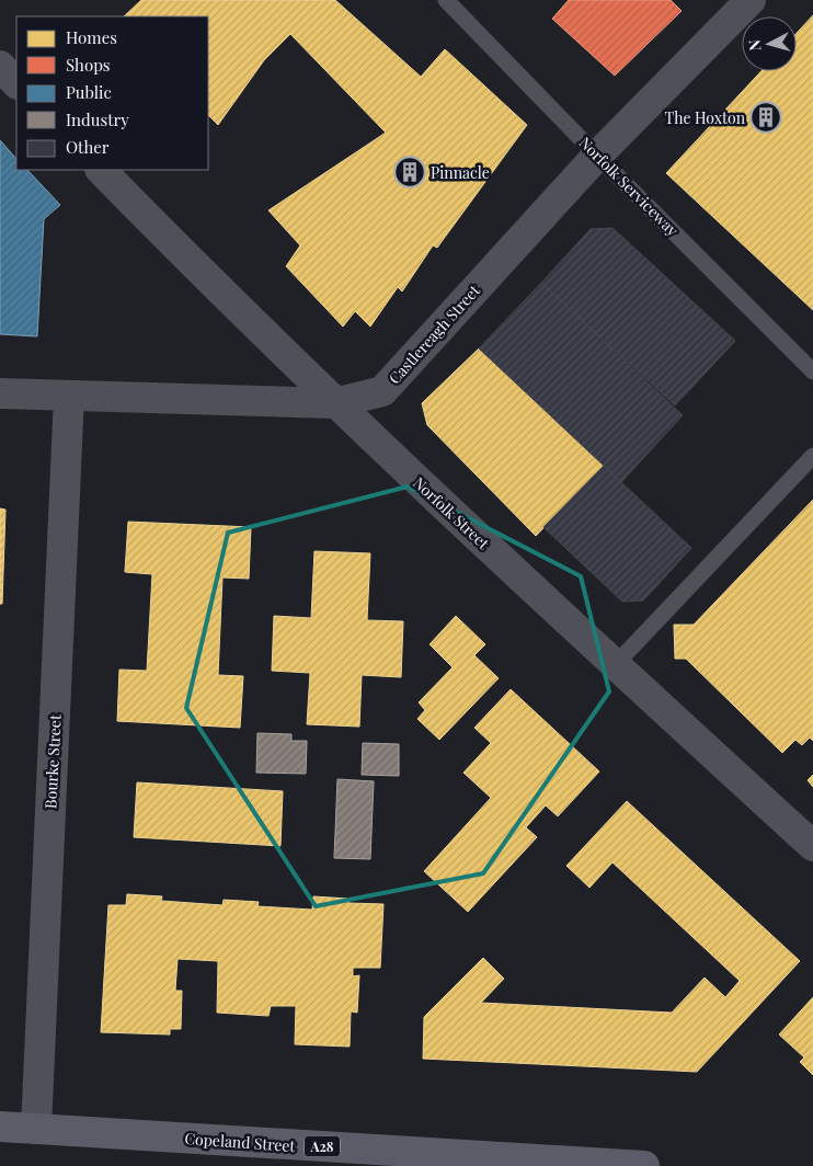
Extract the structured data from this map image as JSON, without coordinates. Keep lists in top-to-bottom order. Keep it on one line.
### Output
{"streets":{"highway":["Copeland Street","A28"],"street":["Castlereagh Street","Norfolk Street","Bourke Street"],"lane":["Norfolk Serviceway"]},"crossings":[["Norfolk Serviceway","Castlereagh Street"],["Castlereagh Street","Norfolk Street"],["Castlereagh Street","Bourke Street"],["Bourke Street","Copeland Street"]],"places":{"building":["The Hoxton","Pinnacle"]},"legend":["Homes","Shops","Public","Industry","Other"],"north":"left"}
